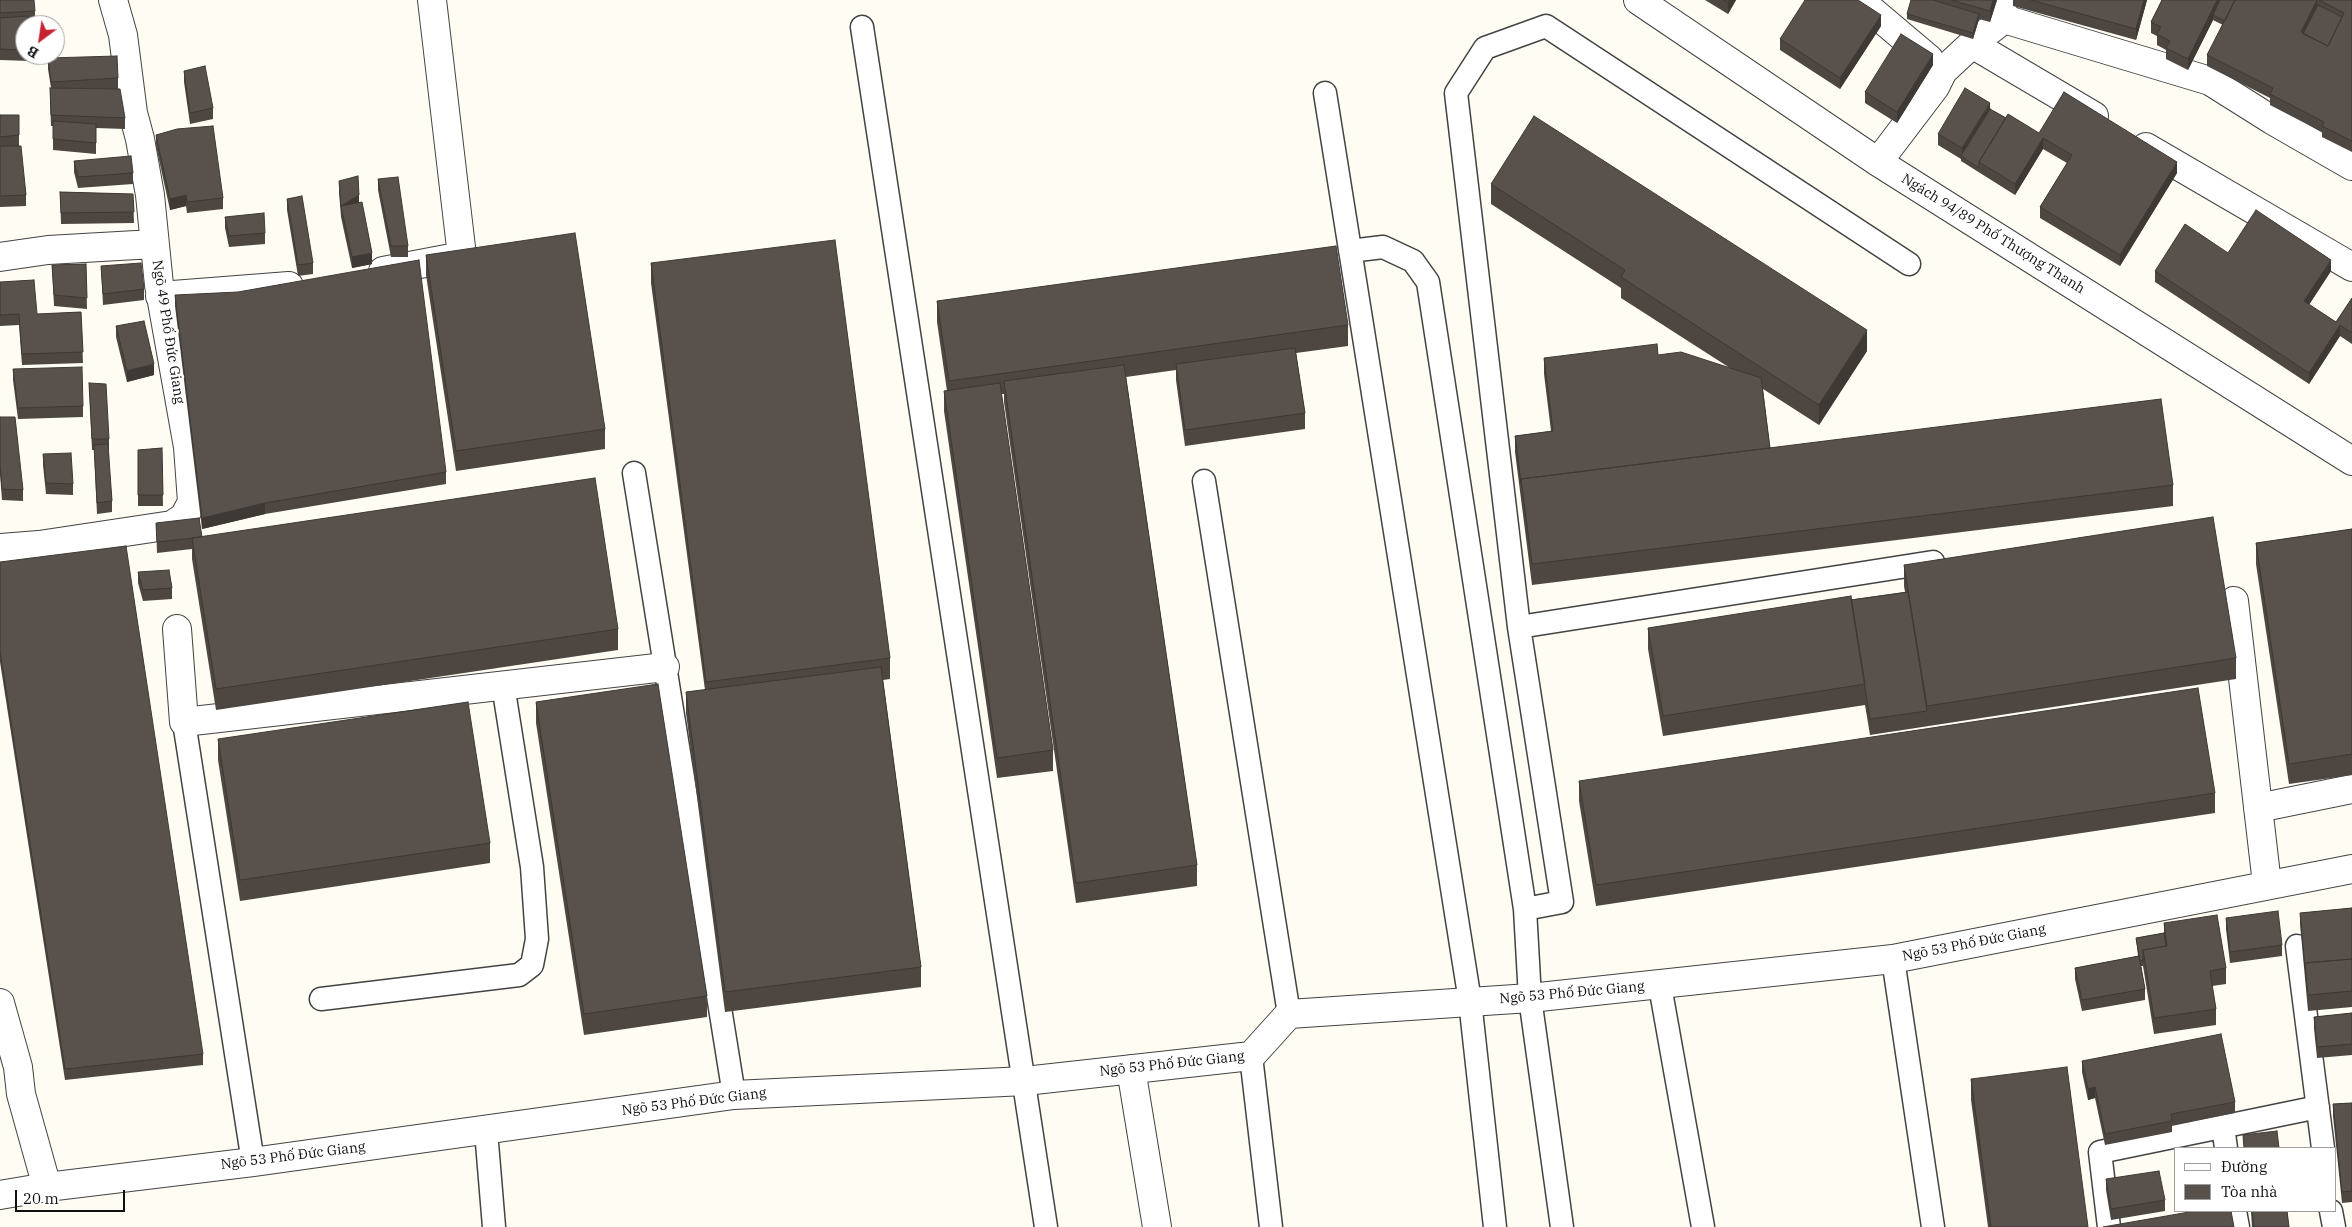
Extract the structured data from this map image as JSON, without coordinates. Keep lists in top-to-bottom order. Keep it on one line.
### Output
{"streets":{"street":["Ngách 94/89 Phố Thượng Thanh","Ngõ 49 Phố Đức Giang","Ngõ 53 Phố Đức Giang"]},"legend":["Đường","Tòa nhà"],"scale_bar":"20 m","north":"bottom left"}
